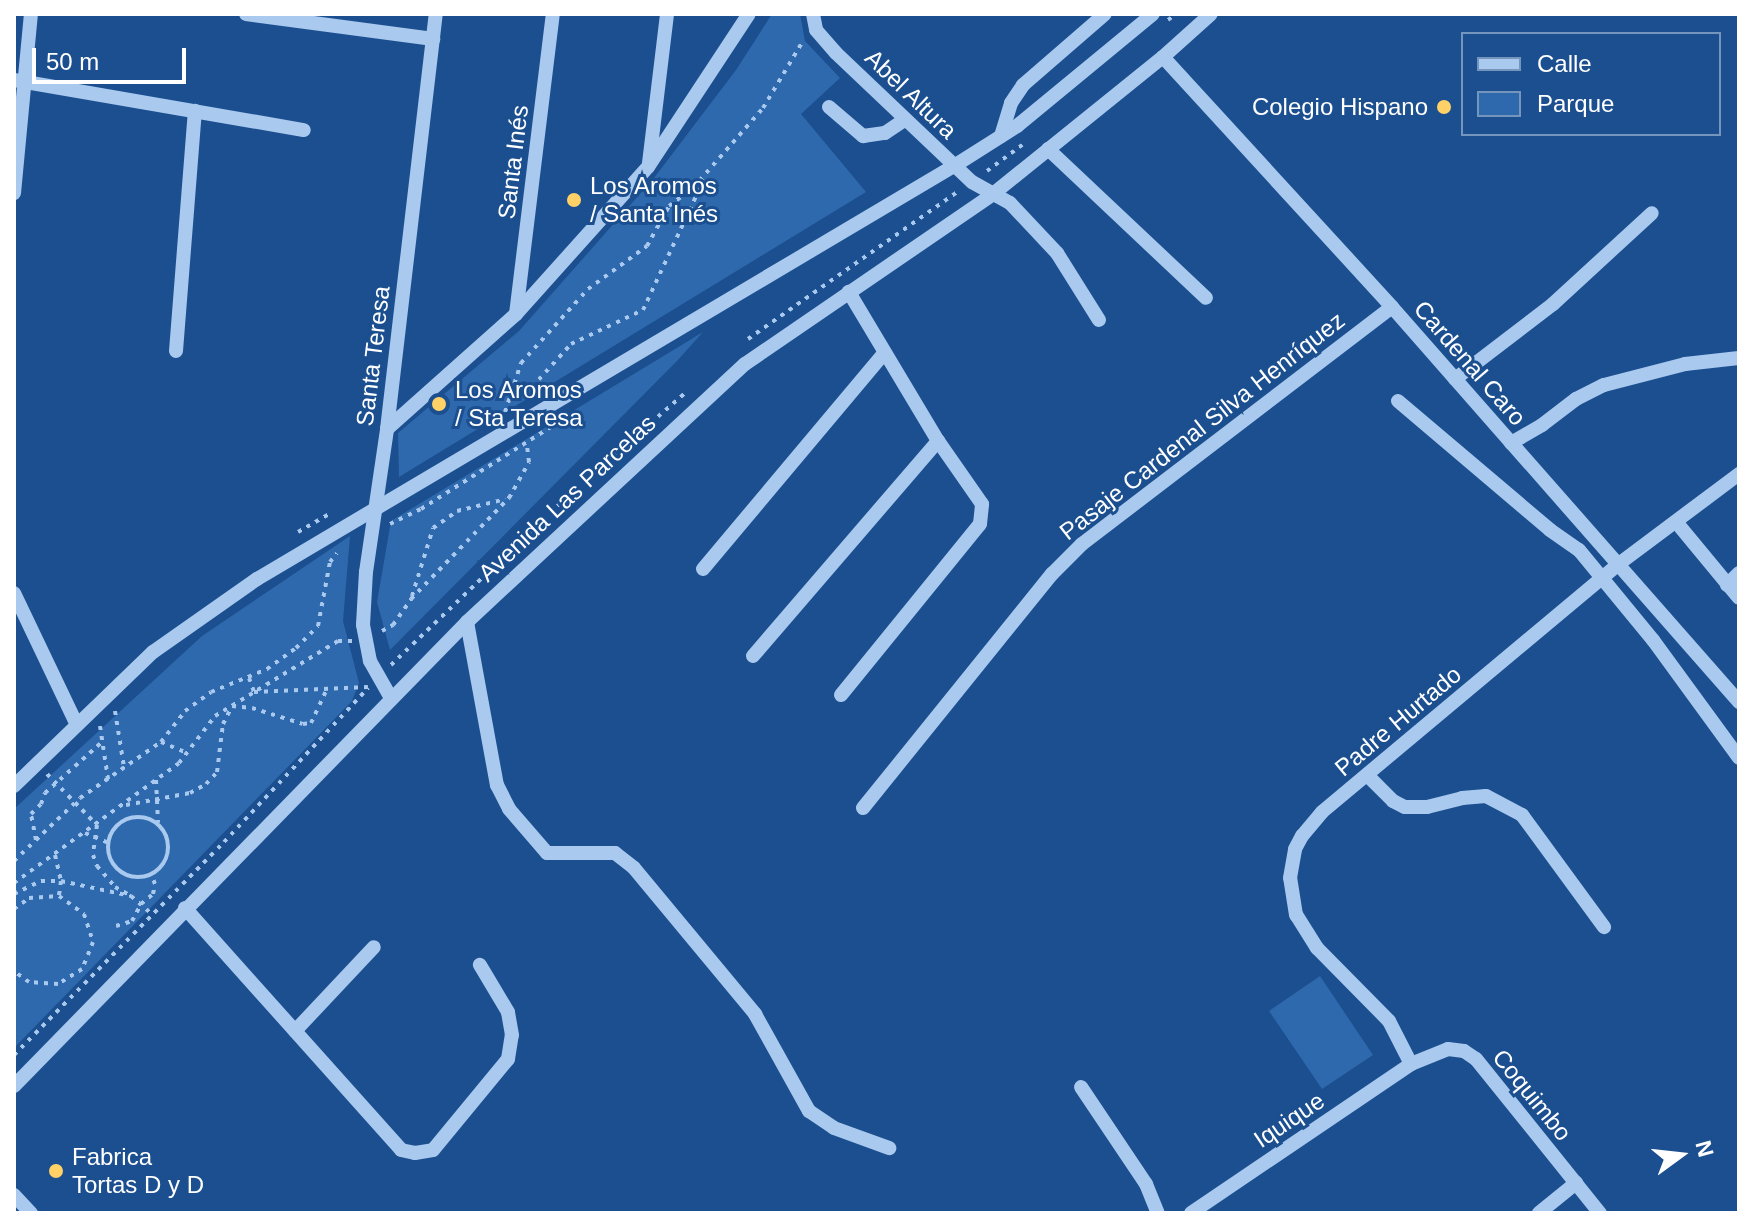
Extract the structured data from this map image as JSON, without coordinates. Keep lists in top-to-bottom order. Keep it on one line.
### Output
{"streets":{"street":["Abel Altura","Santa Inés","Santa Teresa","Cardenal Caro","Pasaje Cardenal Silva Henríquez","Avenida Las Parcelas","Padre Hurtado","Coquimbo","Iquique"]},"crossings":[["Abel Altura","Avenida Las Parcelas"],["Santa Teresa","Avenida Las Parcelas"],["Cardenal Caro","Pasaje Cardenal Silva Henríquez"],["Cardenal Caro","Avenida Las Parcelas"],["Cardenal Caro","Padre Hurtado"],["Padre Hurtado","Coquimbo"],["Padre Hurtado","Iquique"],["Coquimbo","Iquique"]],"places":["Colegio Hispano","Los Aromos / Santa Inés","Los Aromos / Sta Teresa","Fabrica Tortas D y D"],"legend":["Calle","Parque"],"scale_bar":"50 m","north":"right"}
